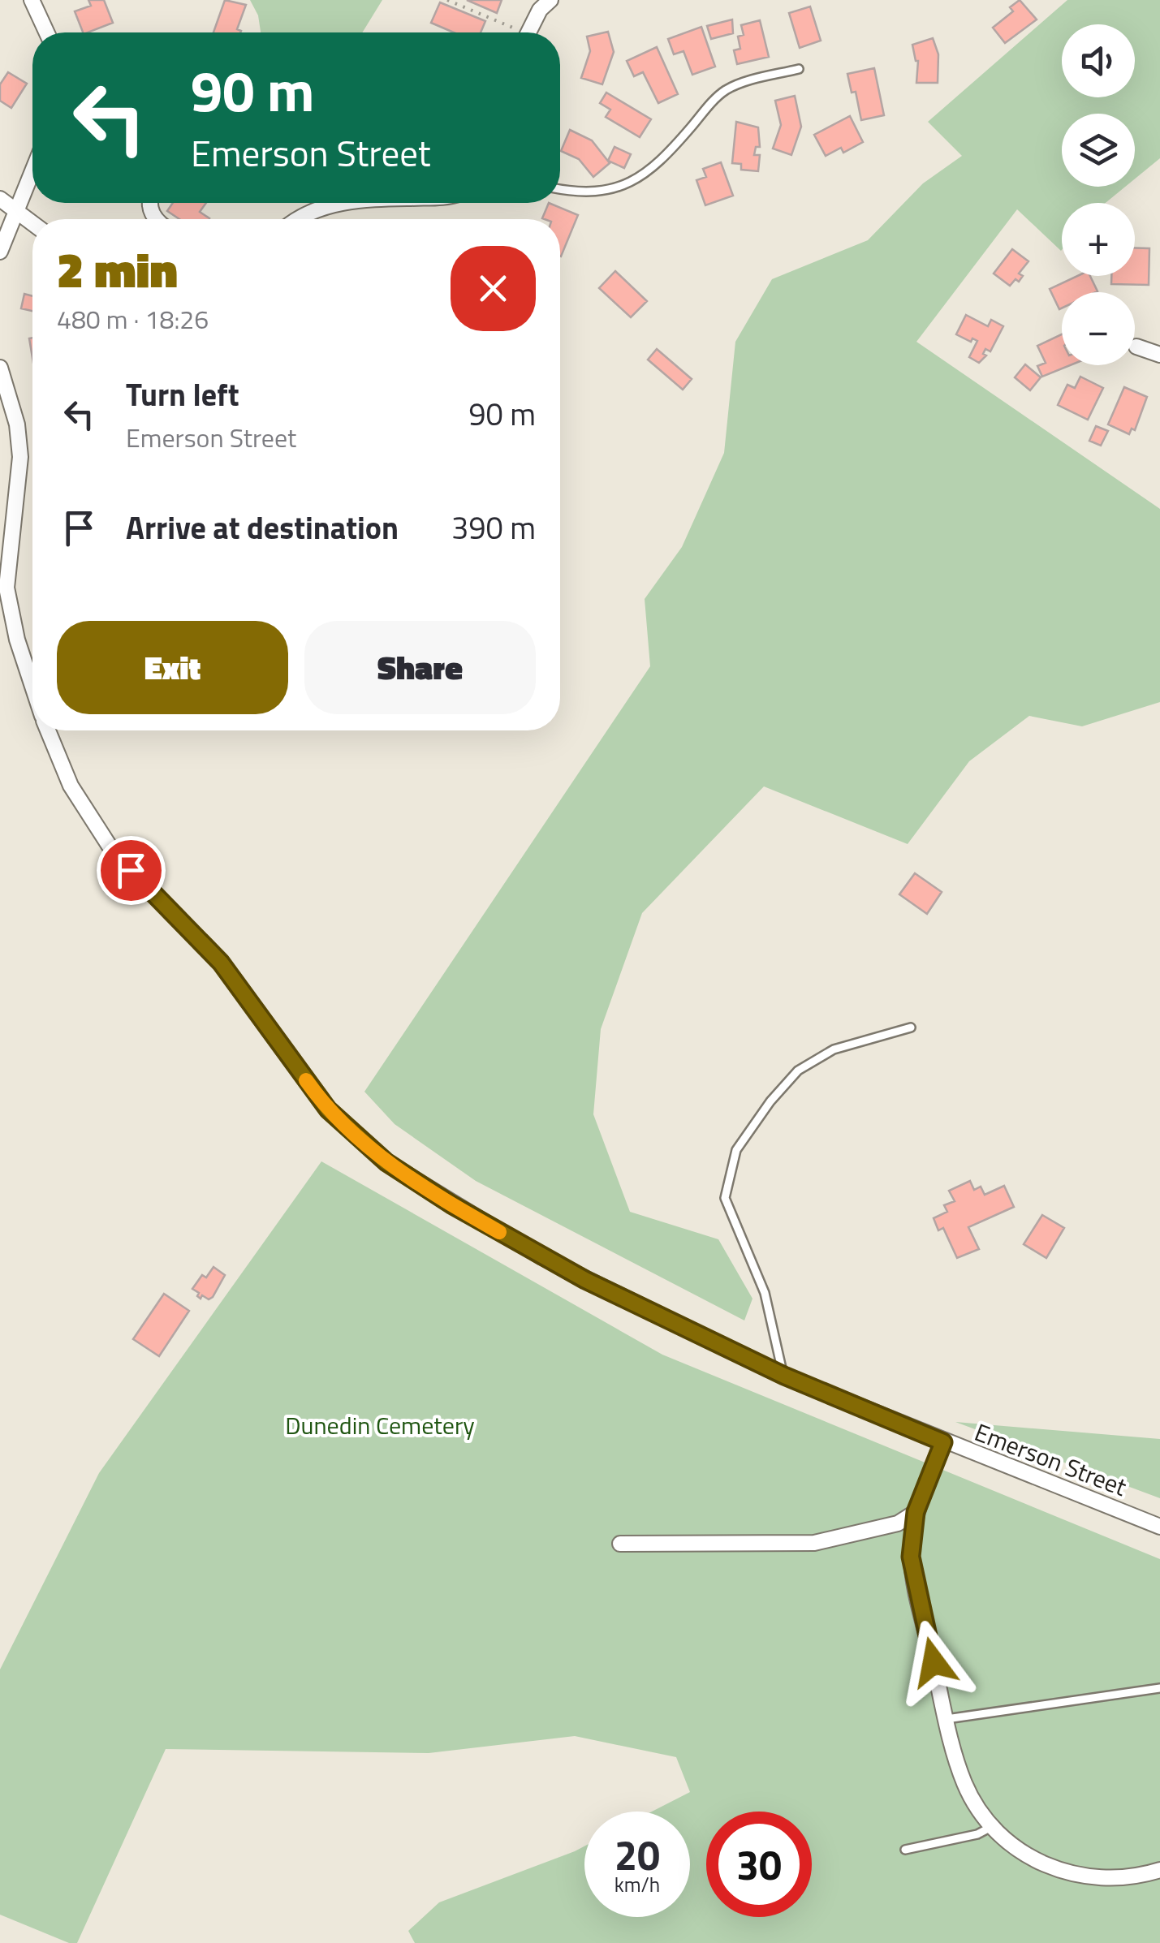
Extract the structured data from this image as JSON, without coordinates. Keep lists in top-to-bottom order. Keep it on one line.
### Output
{"streets":{"street":["Emerson Street"]},"parks":["Dunedin Cemetery"],"page":{"map_buttons":["+","−"],"turn":["90 m","Emerson Street"],"heading":["2 min","480 m · 18:26"],"list":[{"name":"Turn left","note":"Emerson Street","value":"90 m"},{"name":"Arrive at destination","value":"390 m"}],"buttons":["Exit","Share"],"speed":"20 km/h","limit":"30"}}
